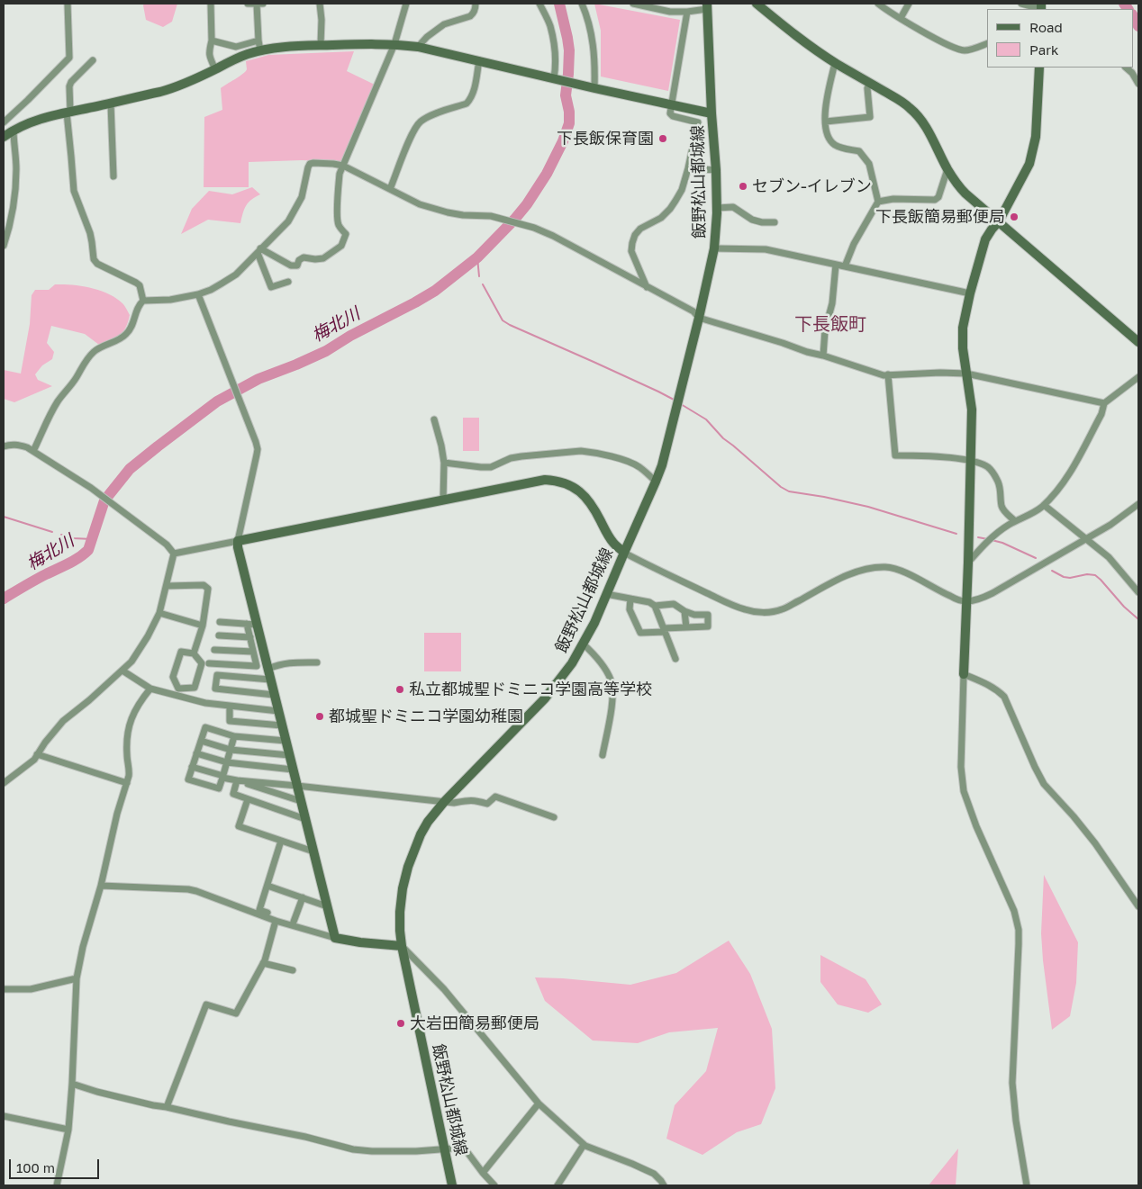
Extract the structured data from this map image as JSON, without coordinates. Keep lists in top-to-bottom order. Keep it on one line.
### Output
{"streets":{"street":["飯野松山都城線"]},"districts":["下長飯町"],"water":["梅北川"],"places":["下長飯保育園","セブン-イレブン","下長飯簡易郵便局","私立都城聖ドミニコ学園高等学校","都城聖ドミニコ学園幼稚園","大岩田簡易郵便局"],"legend":["Road","Park"],"scale_bar":"100 m"}
